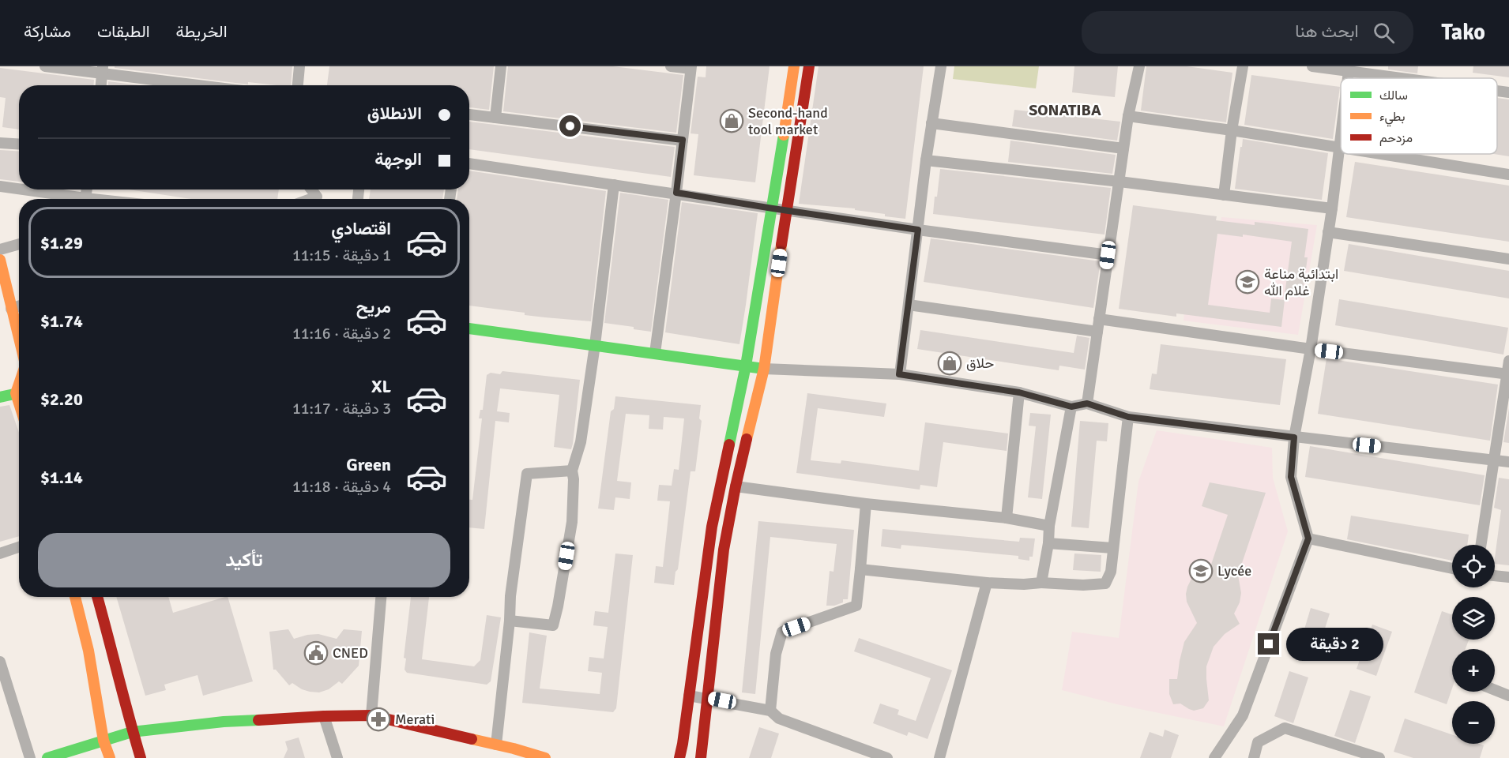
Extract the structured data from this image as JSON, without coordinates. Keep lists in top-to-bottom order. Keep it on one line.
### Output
{"districts":["SONATIBA"],"places":{"shop":["Second-hand tool market","حلاق"],"school or university":["ابتدائية مناعة غلام الله","Lycée"],"public building":["CNED"],"pharmacy":["Merati"]},"legend":["سالك","بطيء","مزدحم"],"page":{"header":"Tako","search":"ابحث هنا","nav":["الخريطة","الطبقات","مشاركة"],"banner":["الانطلاق","الوجهة"],"list":[{"name":"اقتصادي","note":"1 دقيقة · 11:15","value":"$1.29"},{"name":"مريح","note":"2 دقيقة · 11:16","value":"$1.74"},{"name":"XL","note":"3 دقيقة · 11:17","value":"$2.20"},{"name":"Green","note":"4 دقيقة · 11:18","value":"$1.14"}],"buttons":"تأكيد","map_buttons":["+","−"],"bubble":"2 دقيقة"}}
